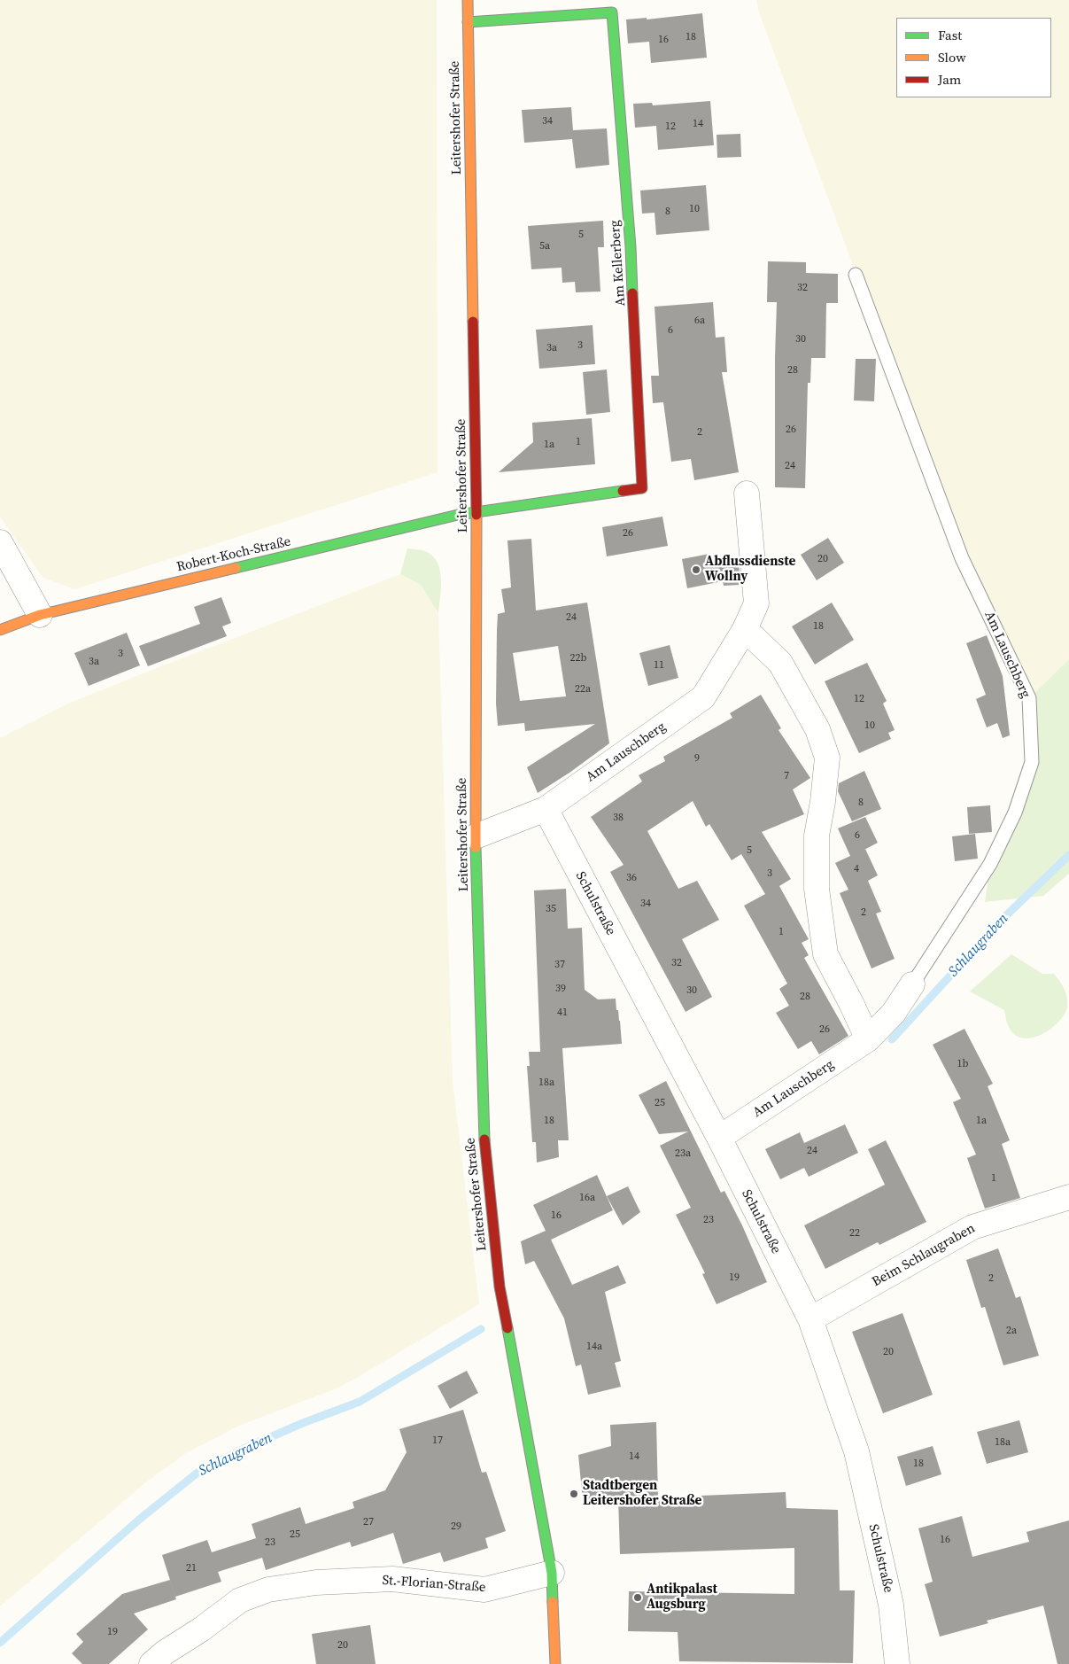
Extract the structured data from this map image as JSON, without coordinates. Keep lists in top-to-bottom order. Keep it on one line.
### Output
{"streets":{"street":["Leitershofer Straße","Am Kellerberg","Robert-Koch-Straße","Am Lauschberg","Schulstraße","Beim Schlaugraben","St.-Florian-Straße"]},"crossings":[["Leitershofer Straße","Am Kellerberg"],["Leitershofer Straße","Robert-Koch-Straße"],["Leitershofer Straße","Am Lauschberg"],["Leitershofer Straße","St.-Florian-Straße"],["Am Kellerberg","Robert-Koch-Straße"],["Am Lauschberg","Schulstraße"],["Schulstraße","Beim Schlaugraben"]],"water":["Schlaugraben"],"places":["Abflussdienste Wollny","Stadtbergen Leitershofer Straße","Antikpalast Augsburg"],"house_numbers":["18","16","34","14","12","10","8","5","5a","32","6a","6","30","3","3a","28","26","2","1","1a","24","26","20","24","18","3","22b","3a","11","22a","12","10","9","7","8","38","6","5","4","3","36","34","35","2","1","32","37","39","30","28","41","26","1b","18a","25","18","1a","24","23a","1","16a","16","23","22","19","2","2a","14a","20","17","18a","14","18","27","29","25","16","23","21","19","20"],"legend":["Fast","Slow","Jam"]}
